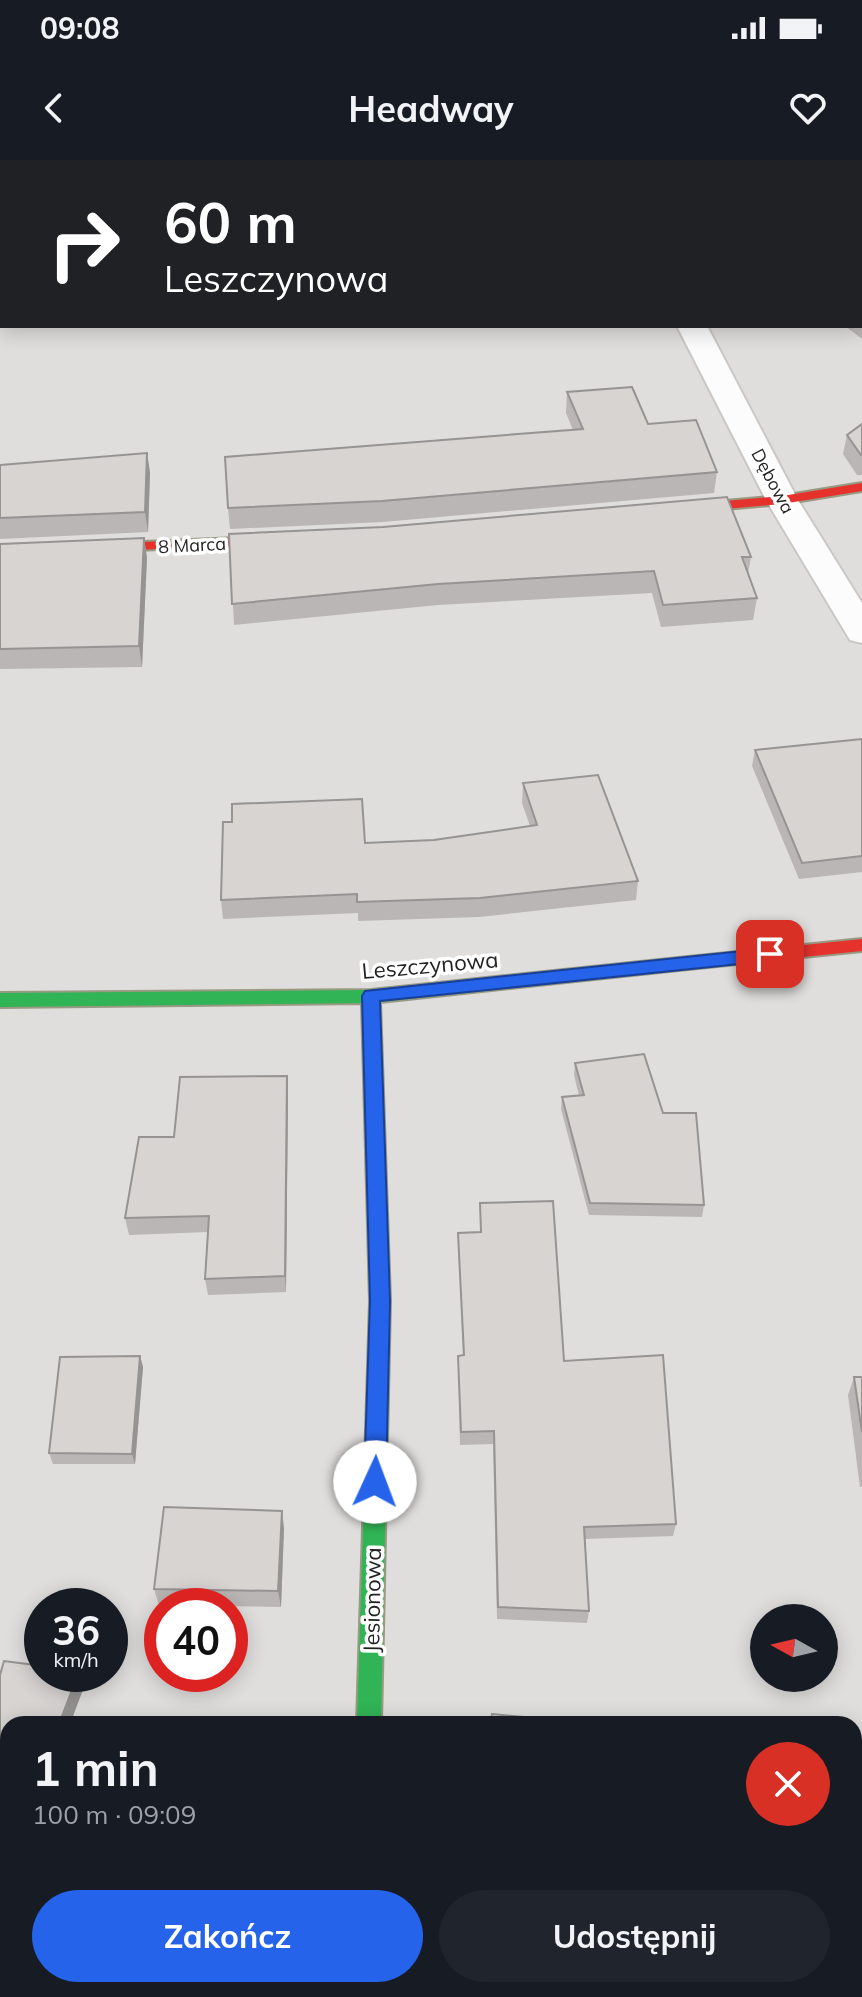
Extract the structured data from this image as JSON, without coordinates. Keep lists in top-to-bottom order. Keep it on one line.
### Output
{"streets":{"street":["Dębowa","8 Marca","Leszczynowa","Jesionowa"]},"crossings":[["Leszczynowa","Jesionowa"]],"north":"left","page":{"status":"09:08","header":"Headway","turn":["60 m","Leszczynowa"],"speed":"36 km/h","limit":"40","heading":["1 min","100 m · 09:09"],"buttons":["Zakończ","Udostępnij"]}}
